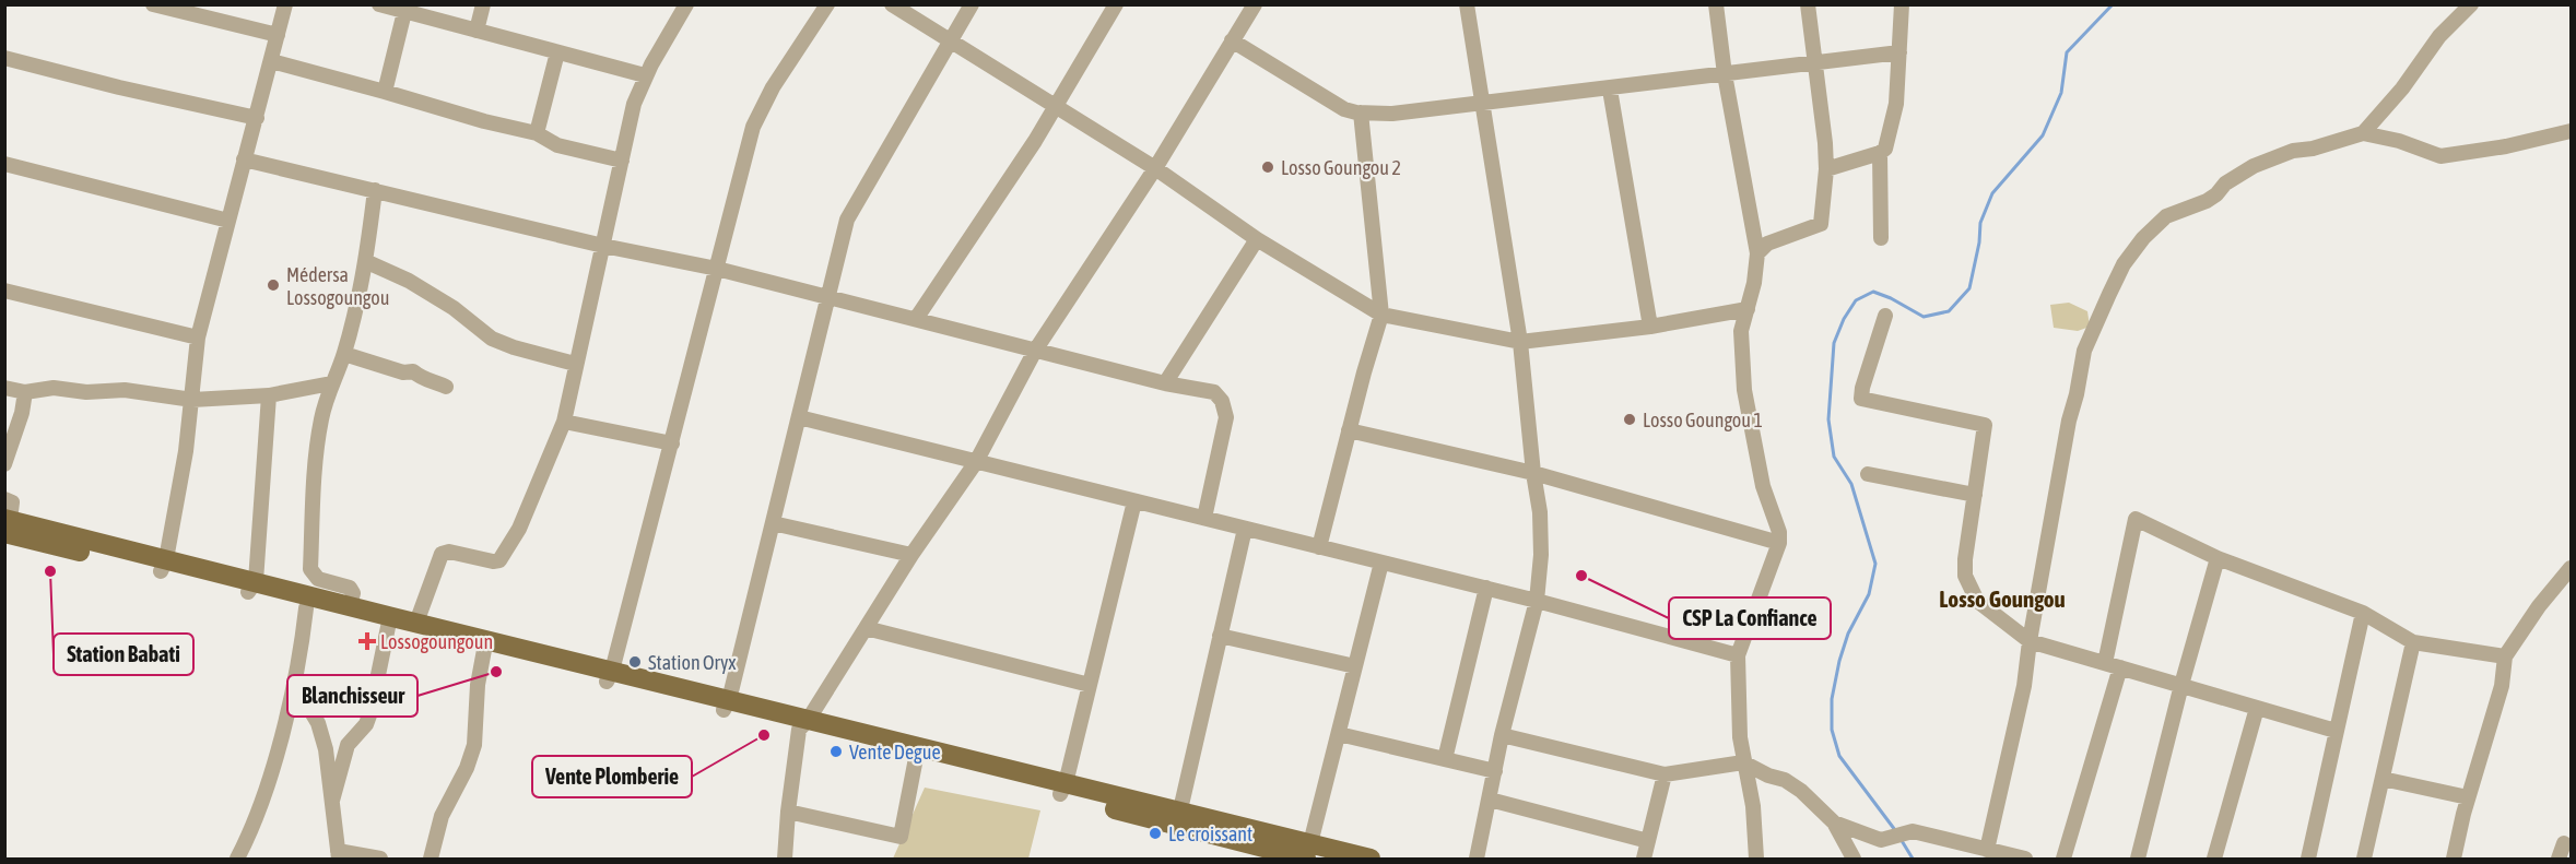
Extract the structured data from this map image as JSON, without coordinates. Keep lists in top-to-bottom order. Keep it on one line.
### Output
{"districts":["Losso Goungou"],"places":{"other":["Losso Goungou 2","Médersa Lossogoungou","Losso Goungou 1","Station Babati","CSP La Confiance","Station Oryx","Blanchisseur","Vente Plomberie","Vente Degue","Le croissant"],"health":["Lossogoungoun"]}}
